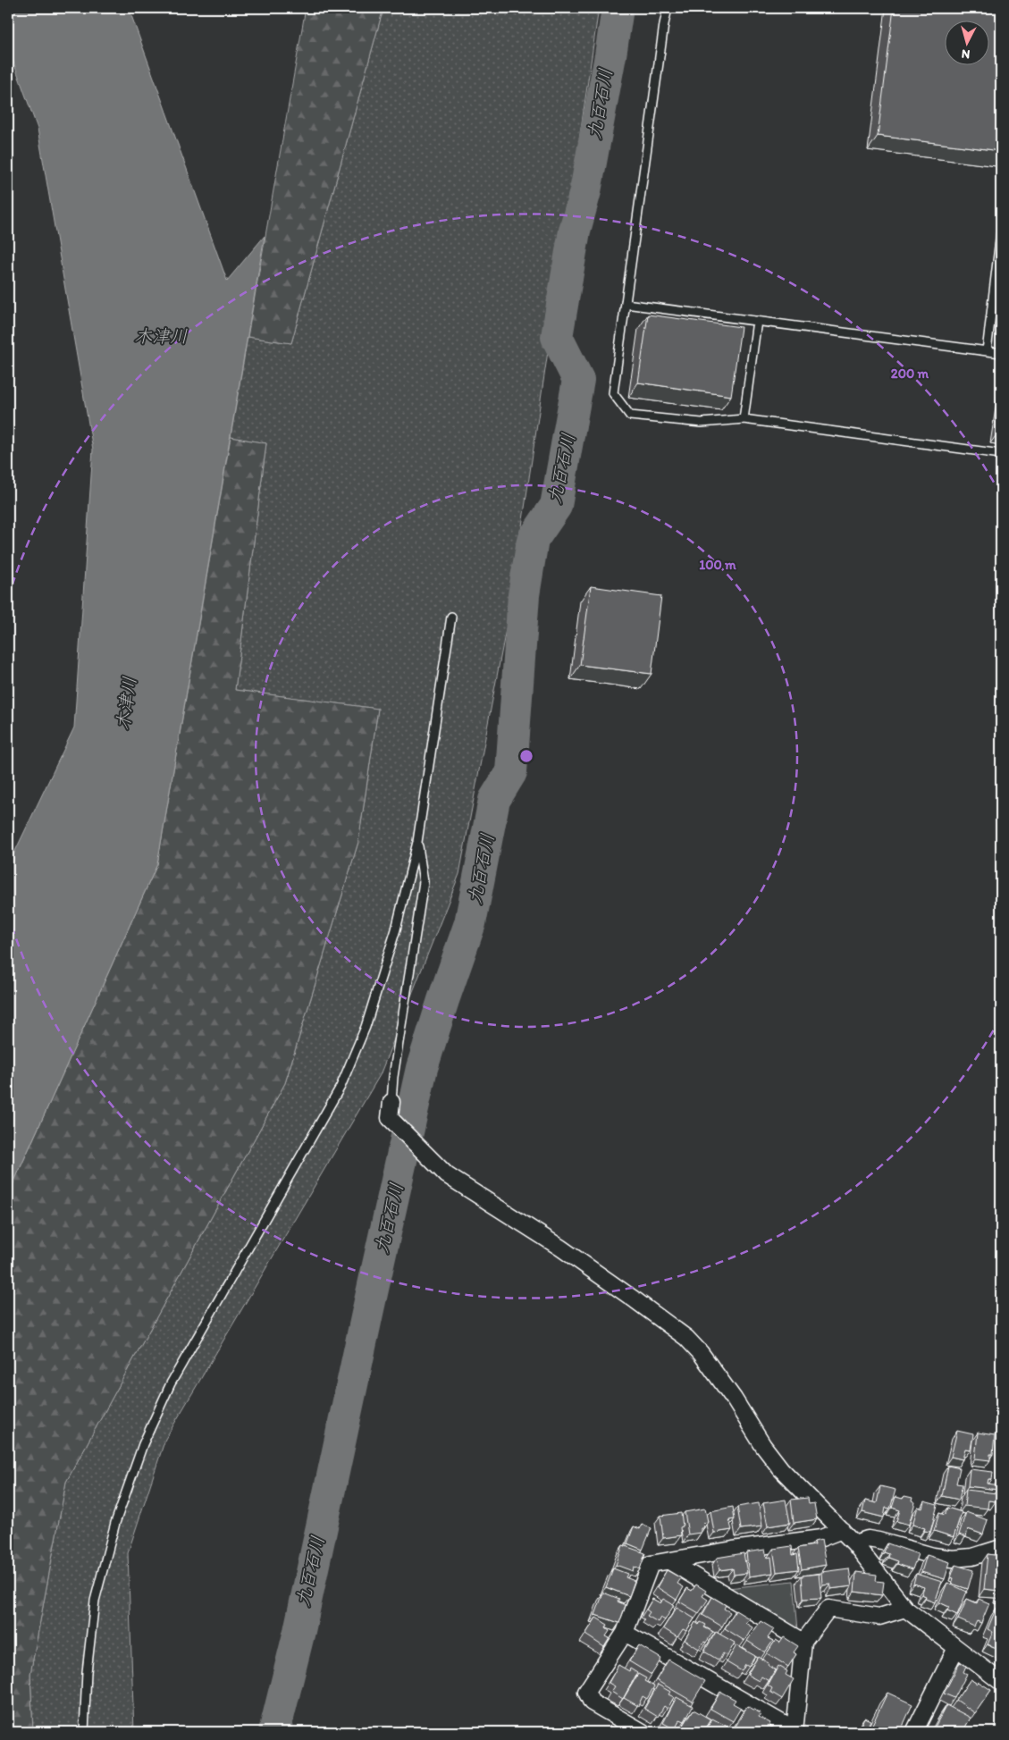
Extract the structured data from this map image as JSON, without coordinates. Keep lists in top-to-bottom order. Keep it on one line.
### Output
{"water":["九百石川","木津川"],"north":"bottom","rings":["200 m","100 m"]}
